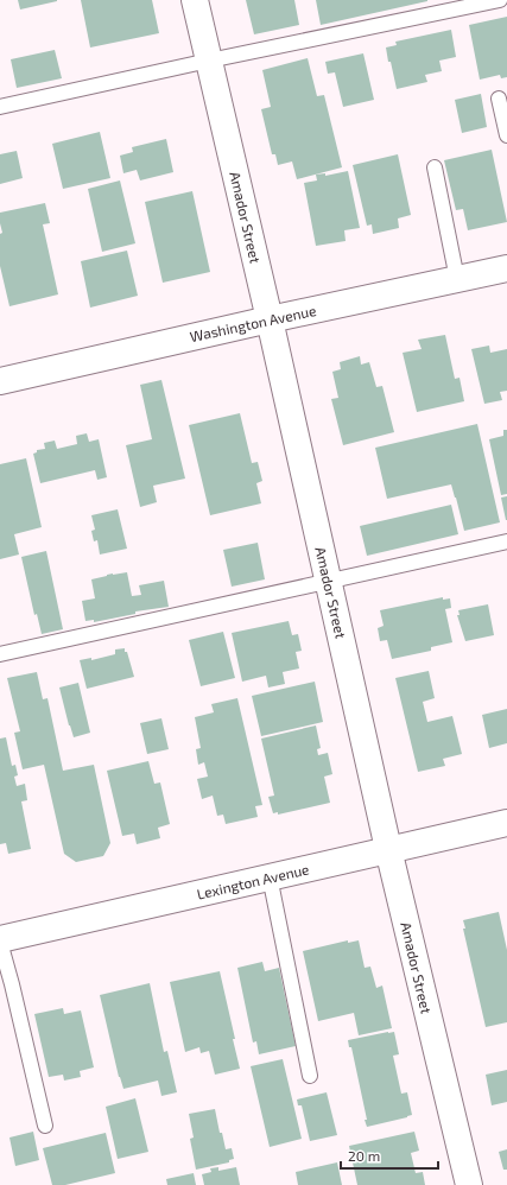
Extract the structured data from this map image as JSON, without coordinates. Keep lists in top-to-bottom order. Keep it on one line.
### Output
{"streets":{"street":["Amador Street","Washington Avenue","Lexington Avenue"]},"crossings":[["Amador Street","Washington Avenue"],["Amador Street","Lexington Avenue"]],"scale_bar":"20 m"}
